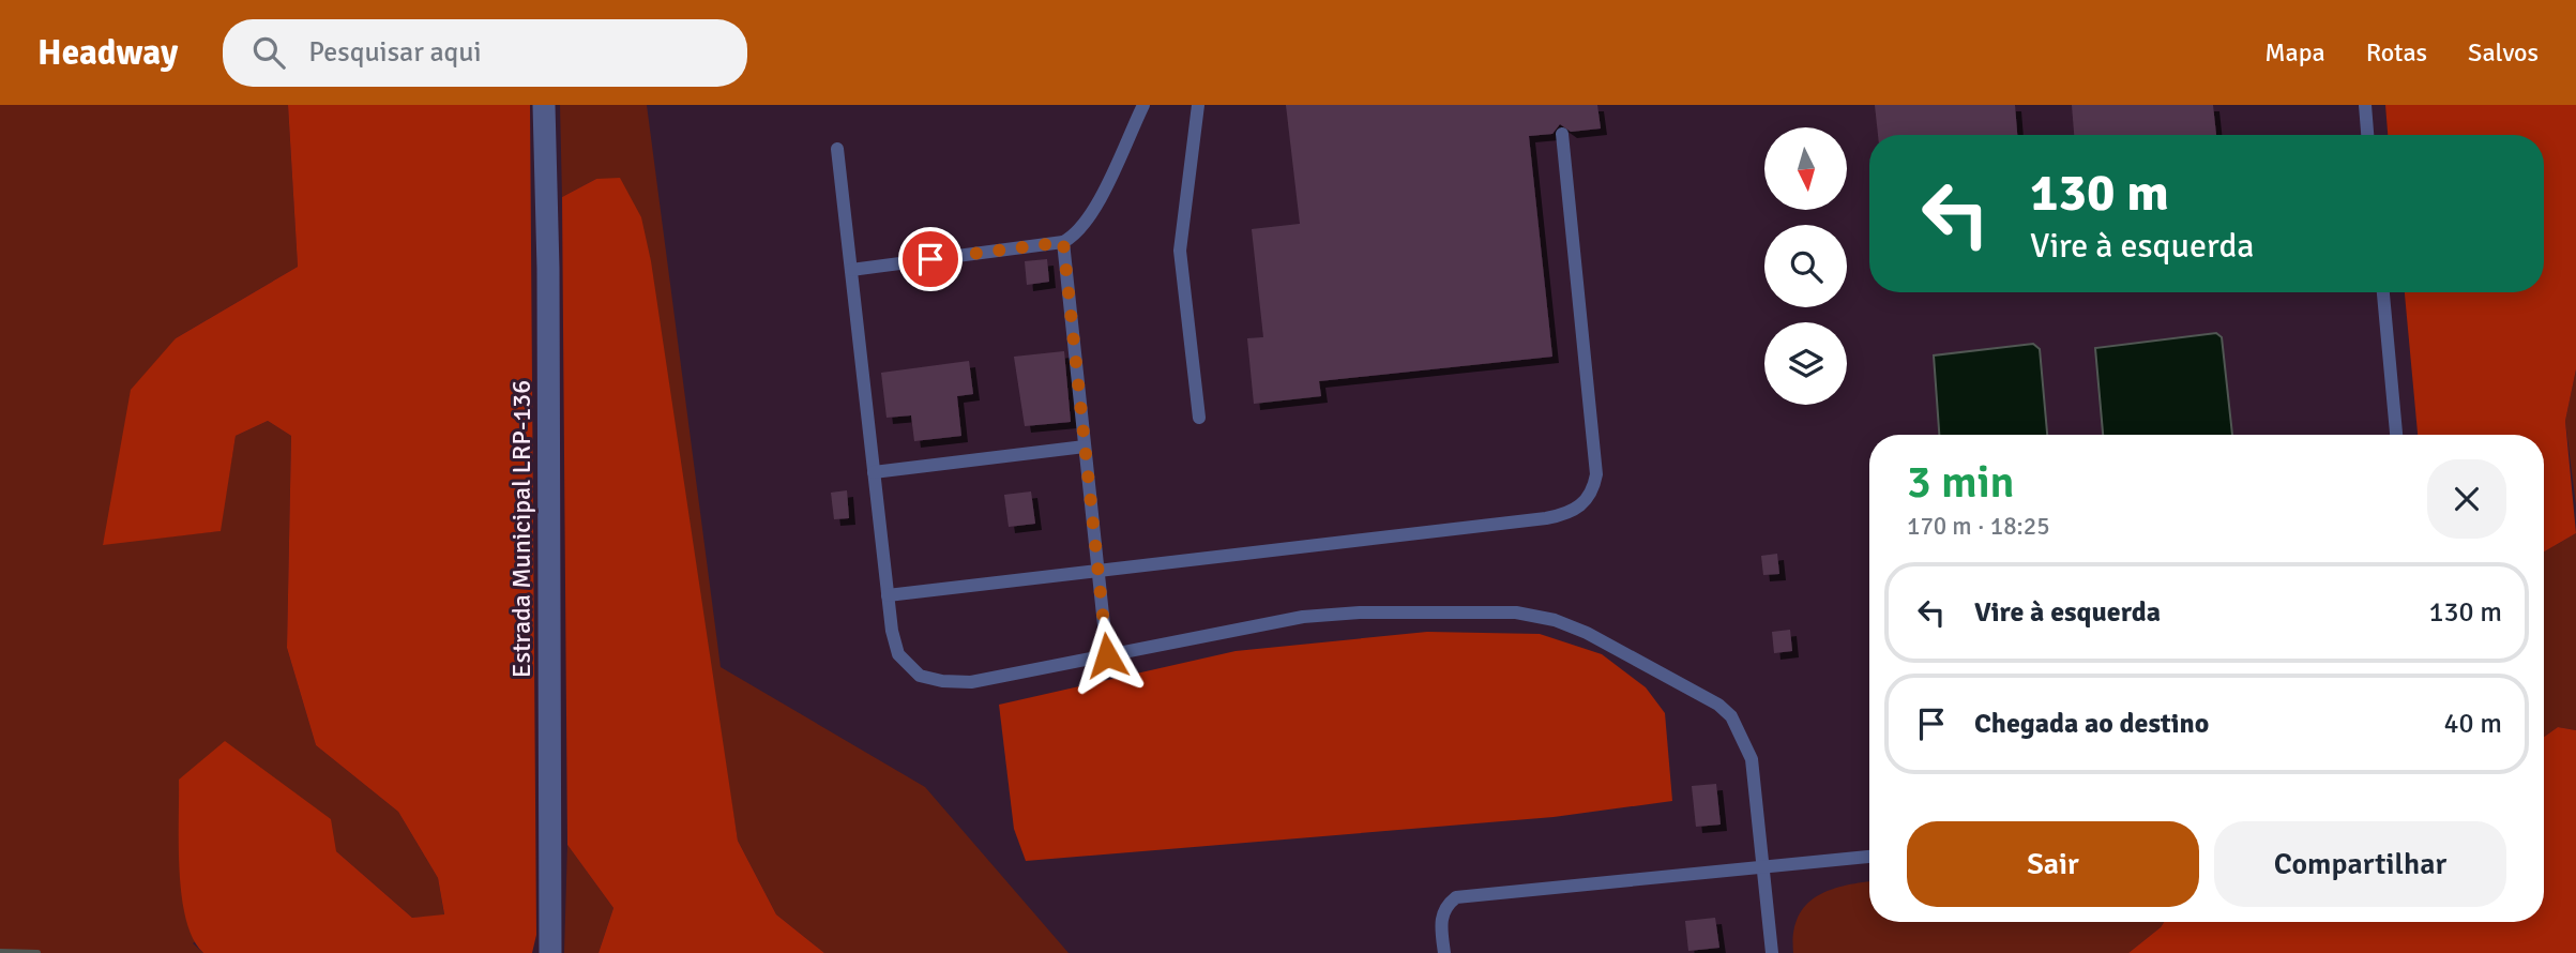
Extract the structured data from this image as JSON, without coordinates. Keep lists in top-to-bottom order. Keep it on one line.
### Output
{"streets":{"street":["Estrada Municipal LRP-136"]},"north":"bottom","page":{"header":"Headway","search":"Pesquisar aqui","nav":["Mapa","Rotas","Salvos"],"turn":["130 m","Vire à esquerda"],"heading":["3 min","170 m · 18:25"],"list":[{"name":"Vire à esquerda","value":"130 m"},{"name":"Chegada ao destino","value":"40 m"}],"buttons":["Sair","Compartilhar"]}}
